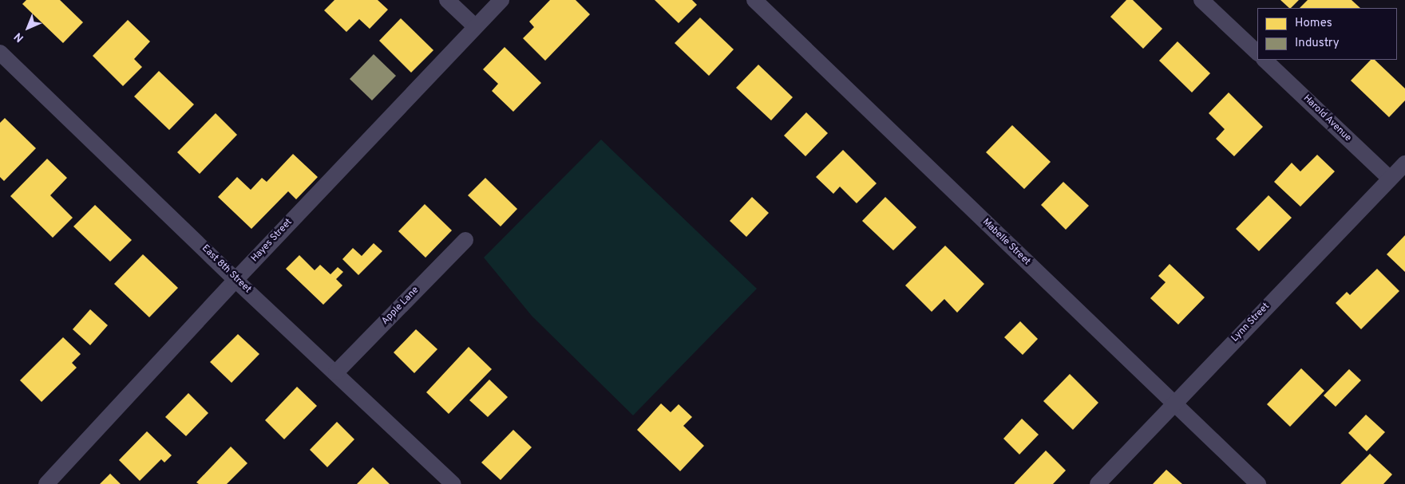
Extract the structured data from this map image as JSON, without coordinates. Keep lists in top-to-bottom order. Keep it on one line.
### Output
{"streets":{"street":["Harold Avenue","Hayes Street","Mabelle Street","East 8th Street","Apple Lane","Lynn Street"]},"crossings":[["Harold Avenue","Lynn Street"],["Hayes Street","East 8th Street"],["Mabelle Street","Lynn Street"],["East 8th Street","Apple Lane"]],"legend":["Homes","Industry"],"north":"bottom left"}
